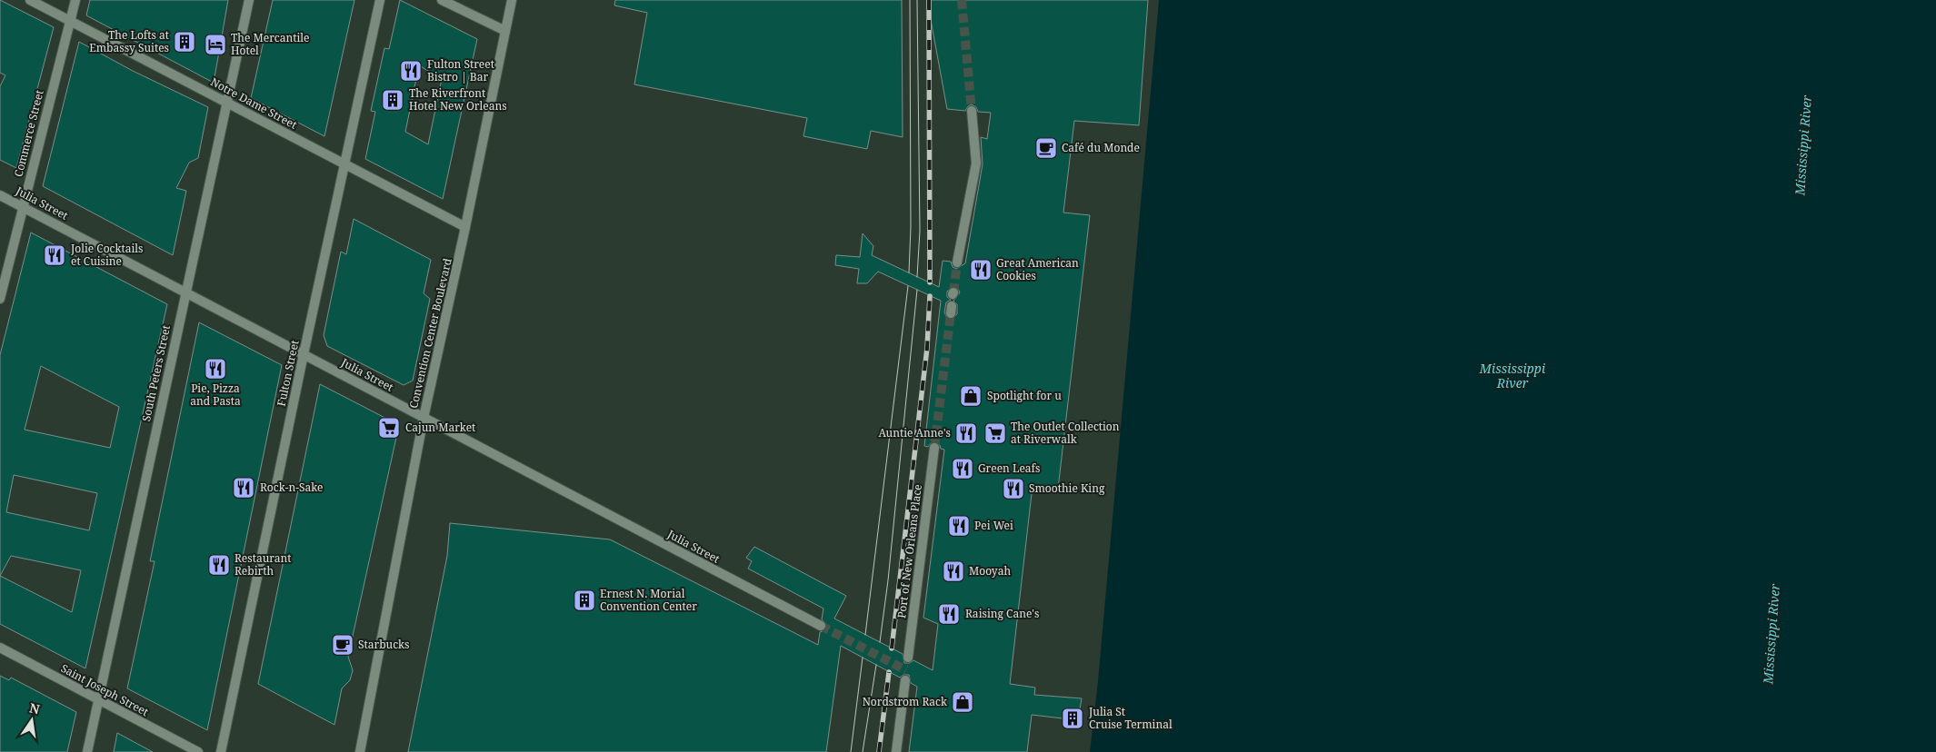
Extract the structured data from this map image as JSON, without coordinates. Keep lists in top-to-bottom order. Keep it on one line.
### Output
{"streets":{"street":["Notre Dame Street","Commerce Street","Julia Street","Convention Center Boulevard","South Peters Street","Fulton Street","Port of New Orleans Place","Saint Joseph Street"]},"crossings":[["Notre Dame Street","Commerce Street"],["Notre Dame Street","Convention Center Boulevard"],["Notre Dame Street","South Peters Street"],["Notre Dame Street","Fulton Street"],["Commerce Street","Julia Street"],["Julia Street","Convention Center Boulevard"],["Julia Street","South Peters Street"],["Julia Street","Fulton Street"],["South Peters Street","Saint Joseph Street"]],"water":["Mississippi River"],"places":{"building":["The Lofts at Embassy Suites","The Riverfront Hotel New Orleans","Ernest N. Morial Convention Center","Julia St Cruise Terminal"],"hotel":["The Mercantile Hotel"],"restaurant":["Fulton Street Bistro | Bar","Jolie Cocktails et Cuisine","Great American Cookies","Pie, Pizza and Pasta","Auntie Anne's","Green Leafs","Rock-n-Sake","Smoothie King","Pei Wei","Restaurant Rebirth","Mooyah","Raising Cane's"],"cafe":["Café du Monde","Starbucks"],"shop":["Spotlight for u","Nordstrom Rack"],"supermarket":["Cajun Market","The Outlet Collection at Riverwalk"]},"north":"top"}
